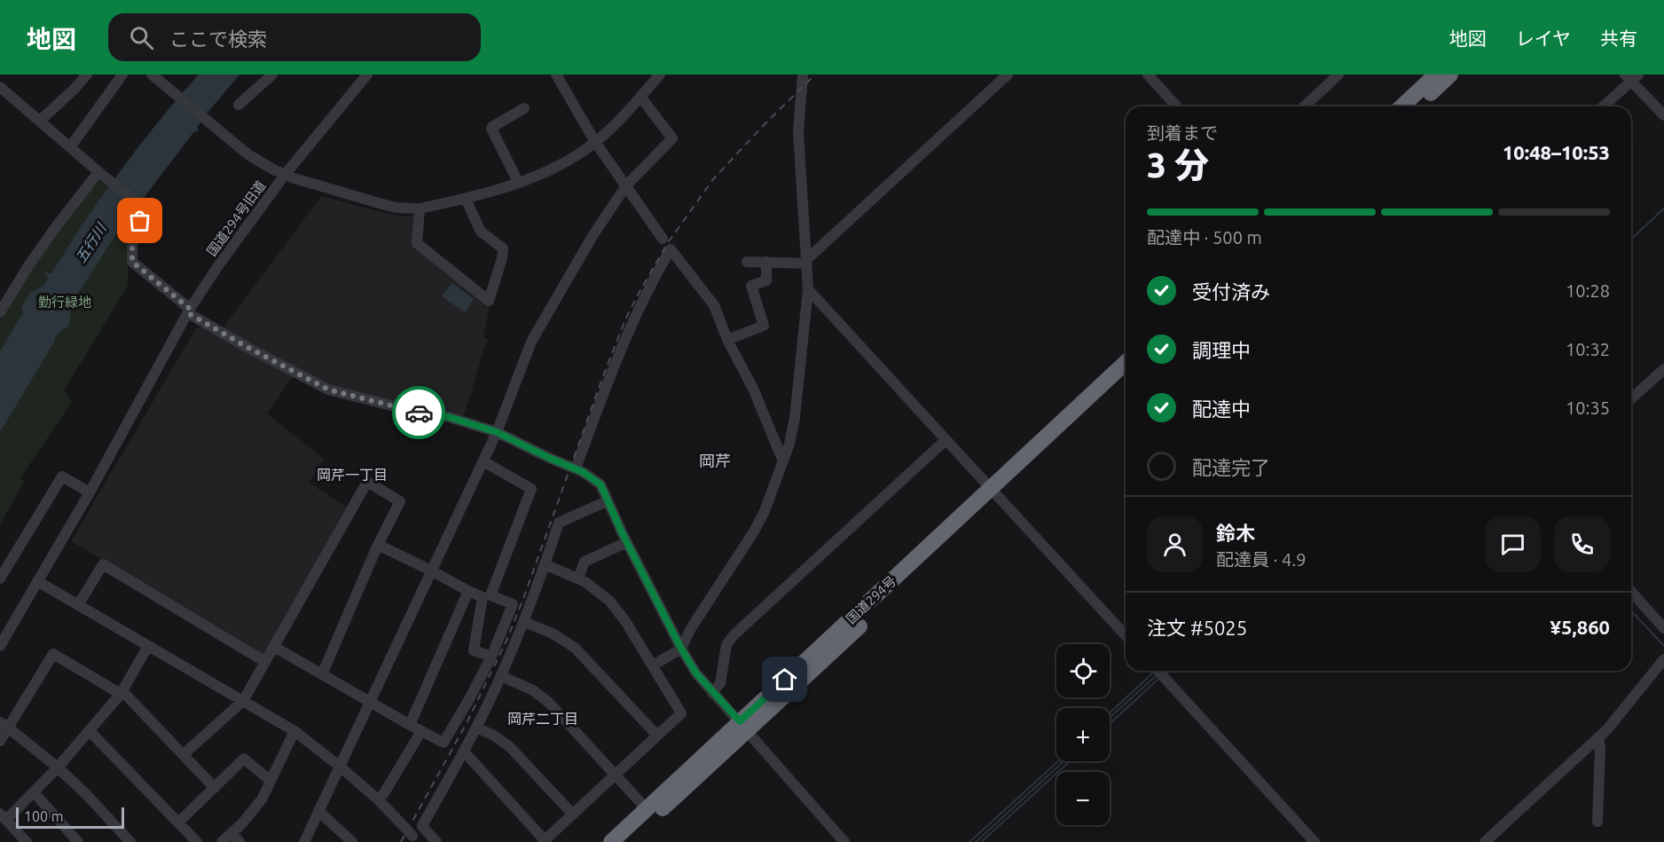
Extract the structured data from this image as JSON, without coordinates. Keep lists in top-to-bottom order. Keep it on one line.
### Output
{"streets":{"highway":["国道294号"],"street":["国道294号旧道"]},"districts":["岡芹","岡芹一丁目","岡芹二丁目"],"water":["五行川"],"parks":["勤行緑地"],"scale_bar":"100 m","page":{"header":"地図","search":"ここで検索","nav":["地図","レイヤ","共有"],"heading":["3 分","到着まで","10:48–10:53"],"panel":["鈴木","配達員 · 4.9","注文 #5025","¥5,860"],"bar":"配達中 · 500 m","list":[["受付済み","10:28"],["調理中","10:32"],["配達中","10:35"],"配達完了"],"map_buttons":["+","−"],"scale":"100 m"}}
